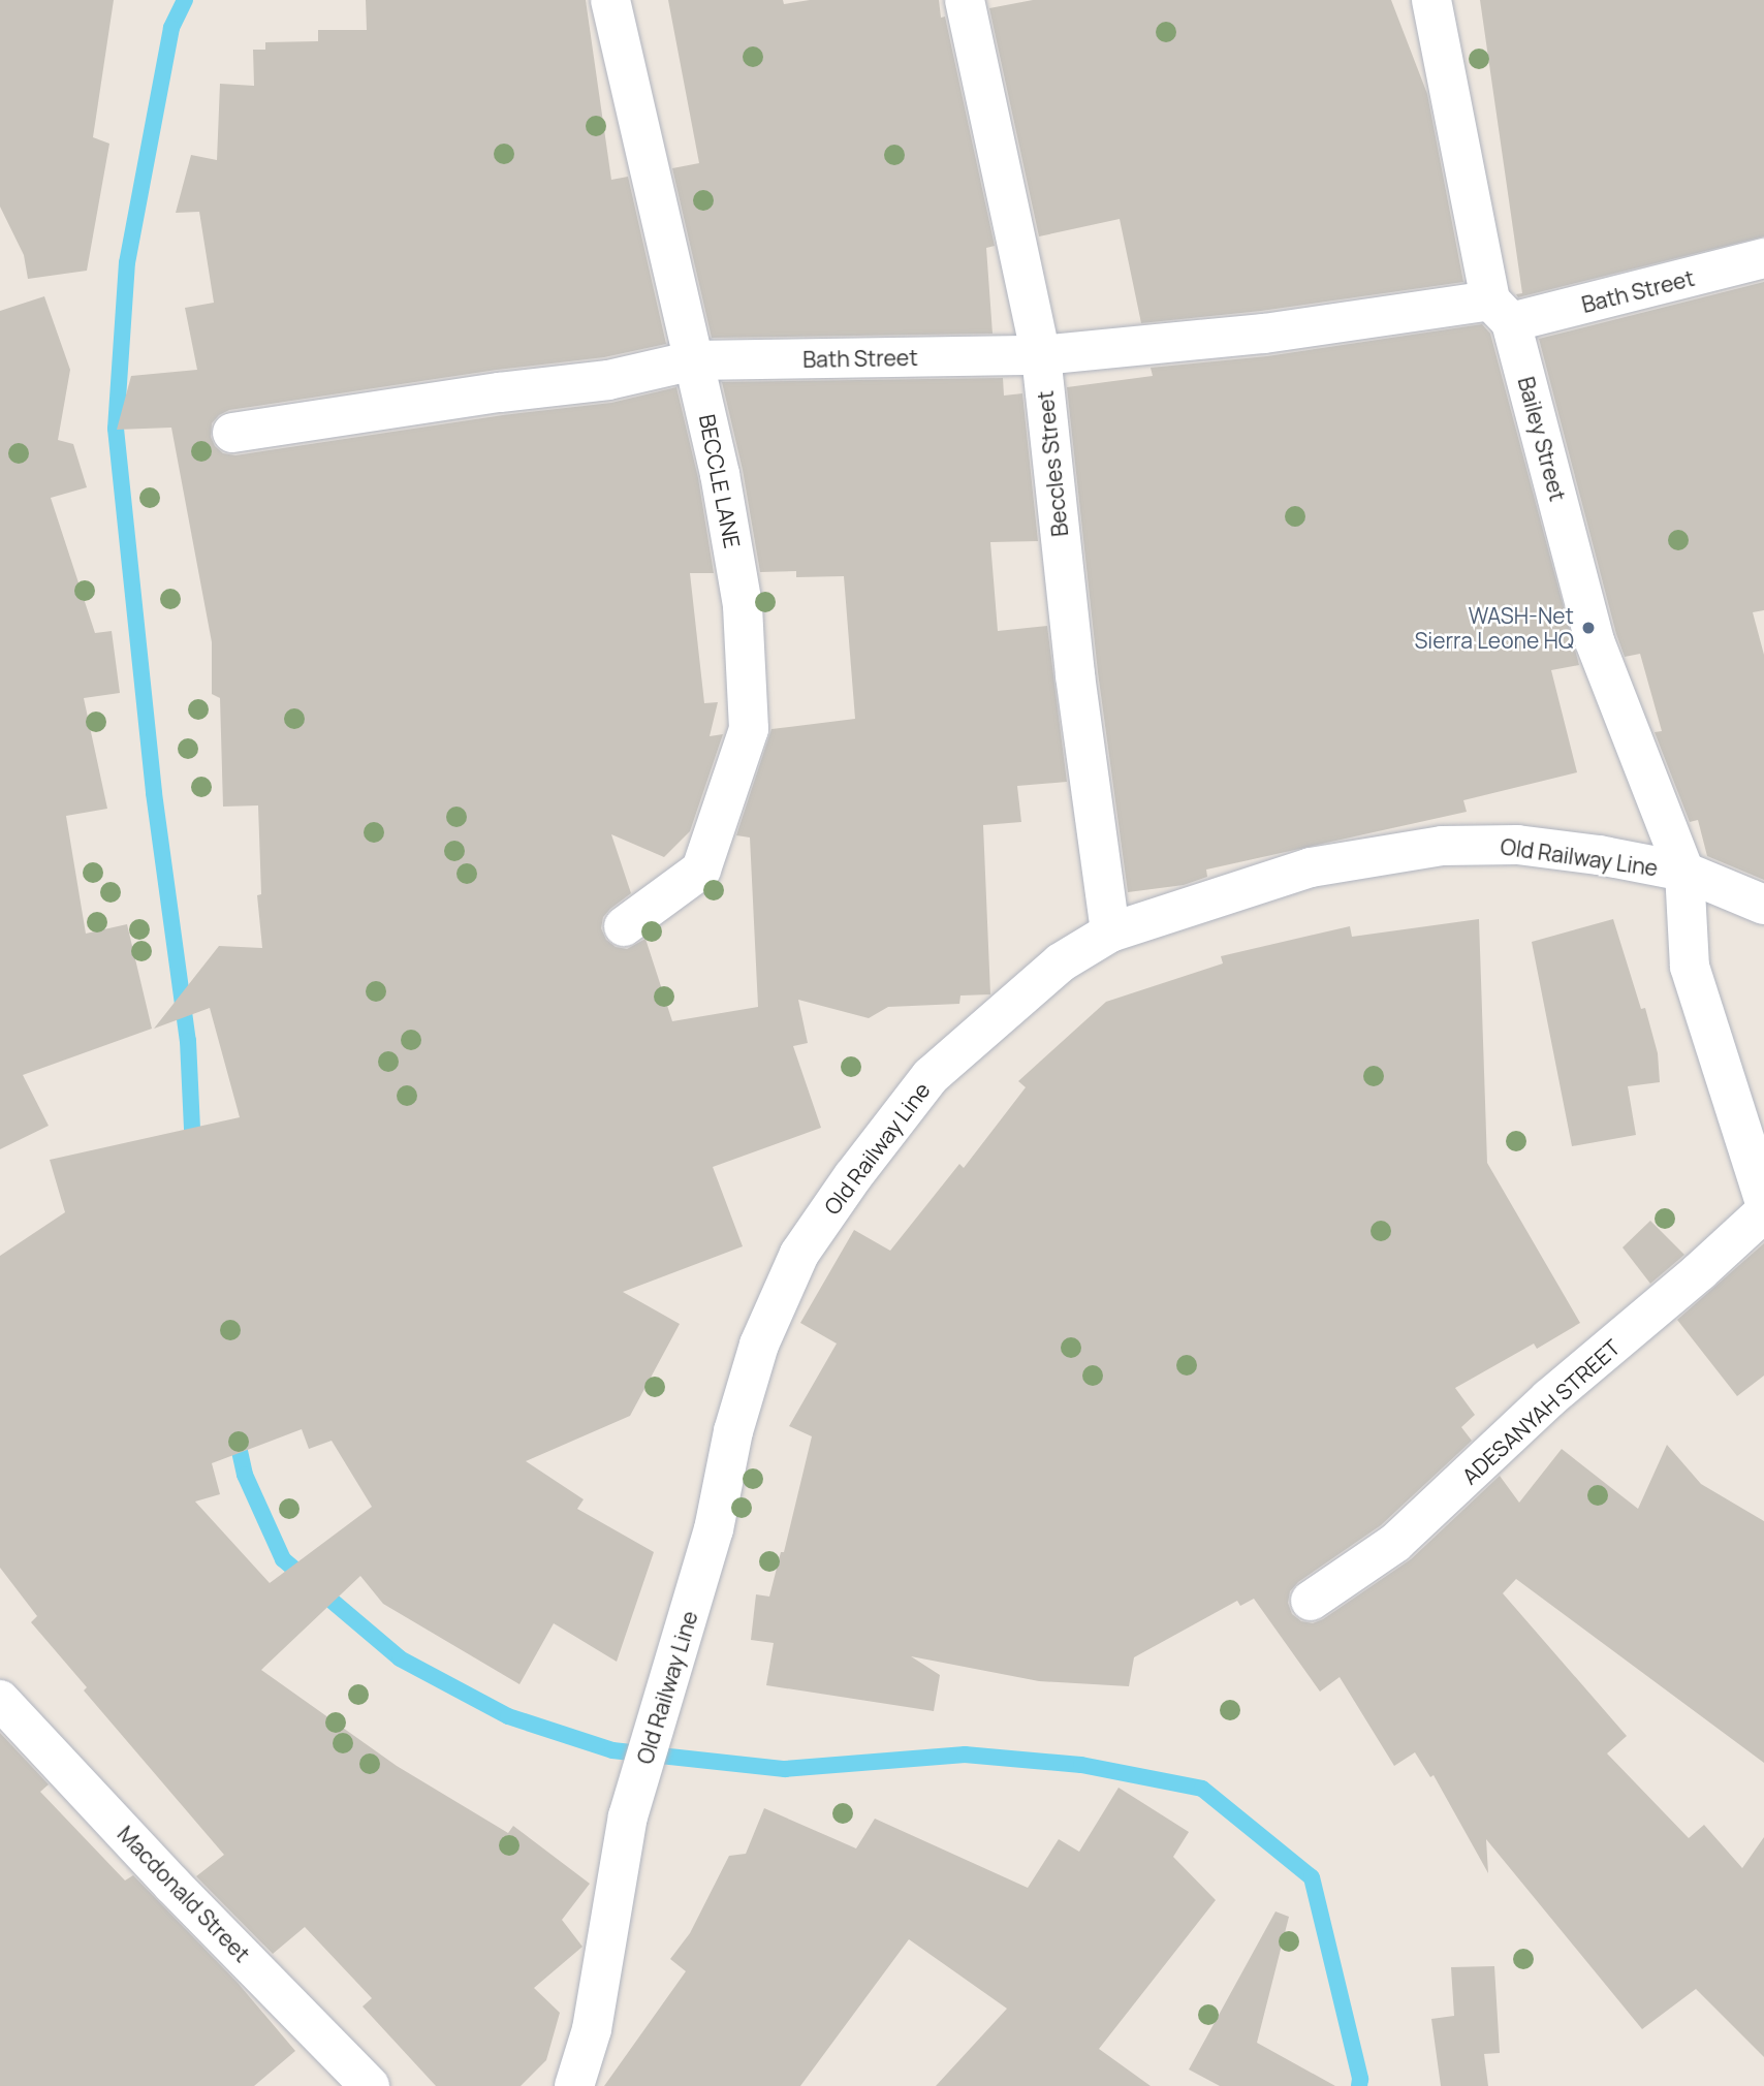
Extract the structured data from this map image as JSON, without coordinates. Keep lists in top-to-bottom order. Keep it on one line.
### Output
{"streets":{"street":["Bath Street","Bailey Street","Beccles Street","BECCLE LANE","Old Railway Line","ADESANYAH STREET","Macdonald Street"]},"crossings":[["Bath Street","Bailey Street"],["Bath Street","Beccles Street"],["Bath Street","BECCLE LANE"],["Bailey Street","Old Railway Line"],["Beccles Street","Old Railway Line"]],"places":["WASH-Net Sierra Leone HQ"]}
